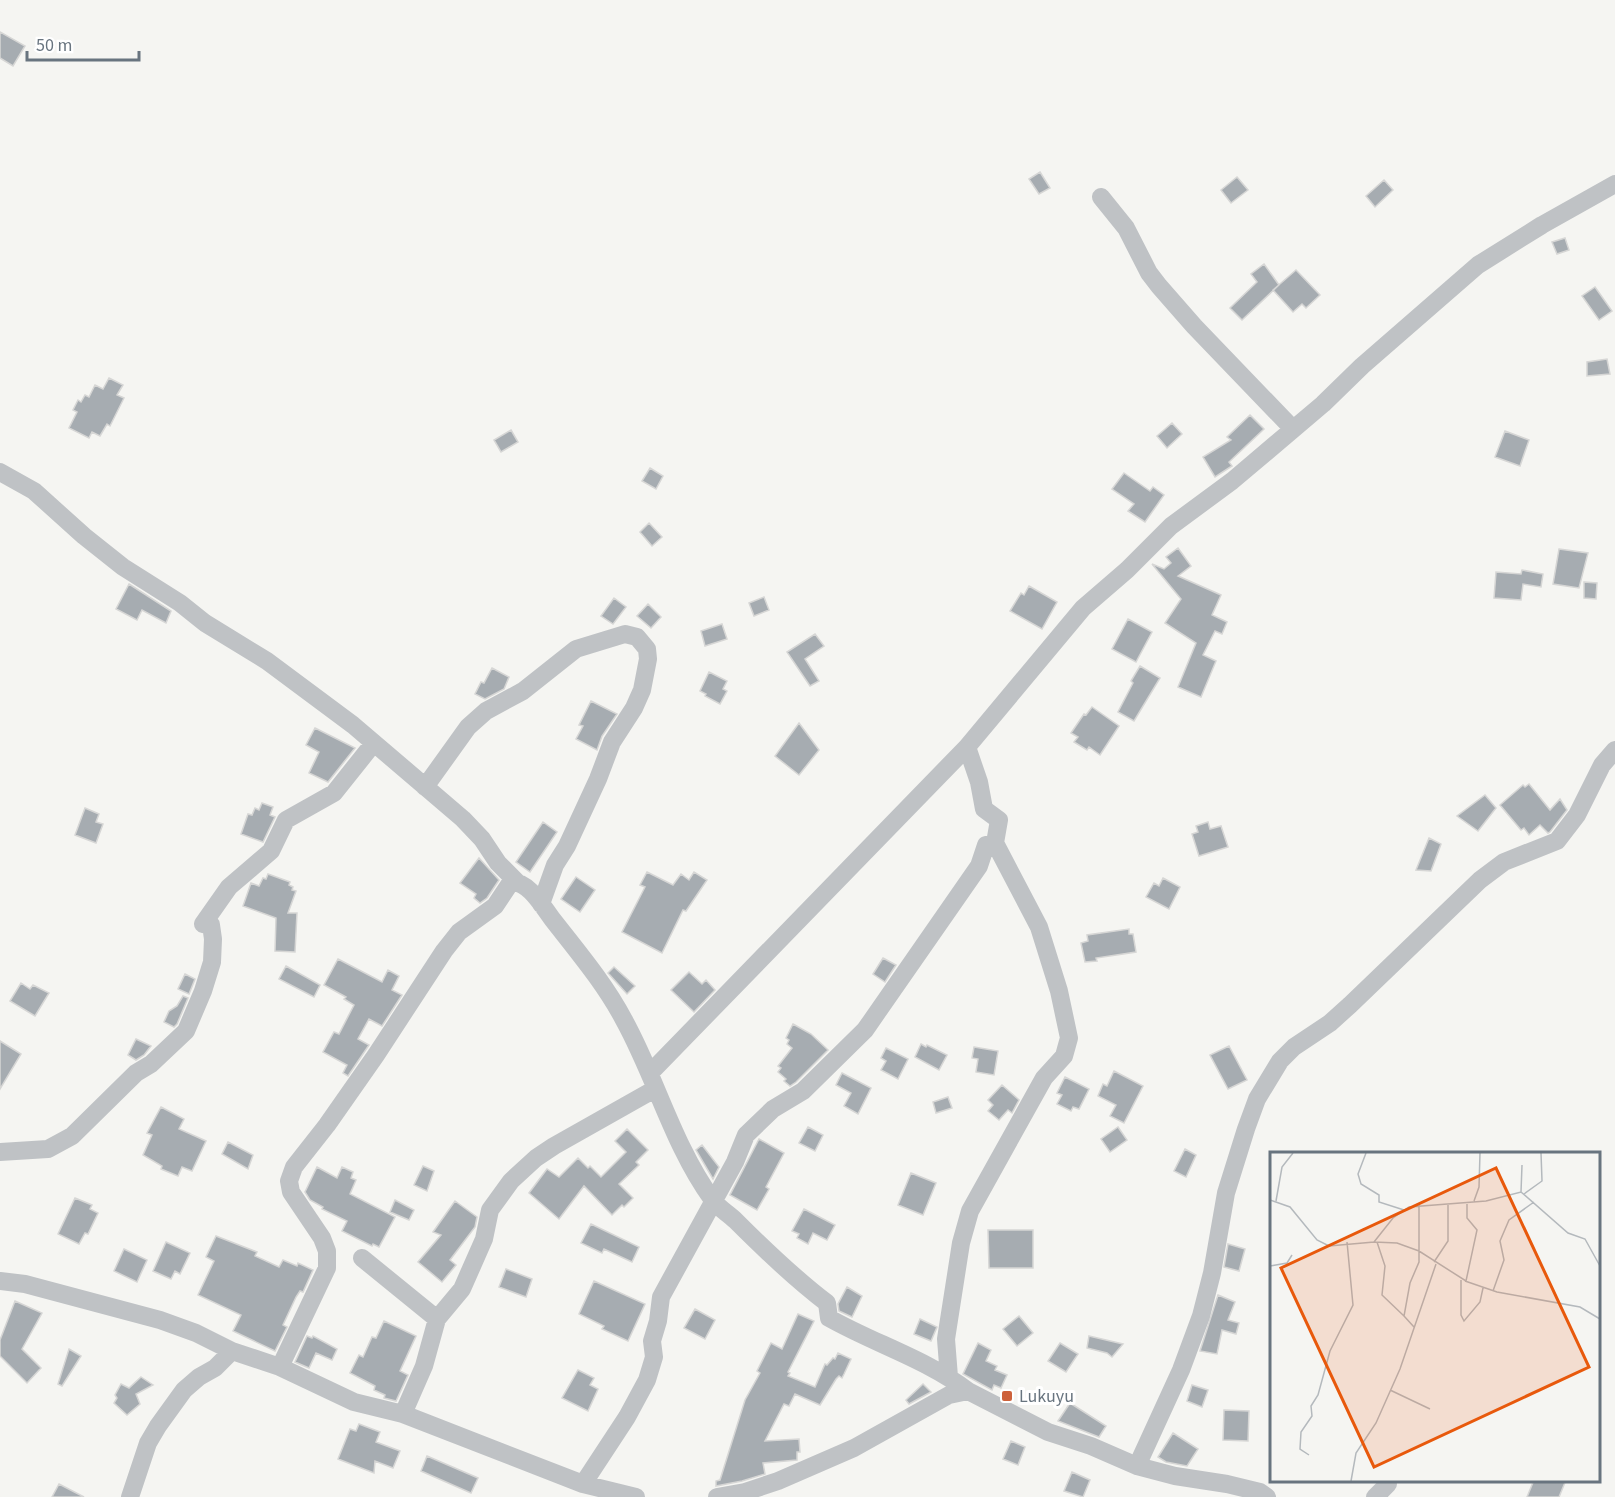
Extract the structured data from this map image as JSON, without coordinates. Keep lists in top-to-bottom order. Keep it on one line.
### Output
{"places":{"transit":["Lukuyu"]},"scale_bar":"50 m"}
